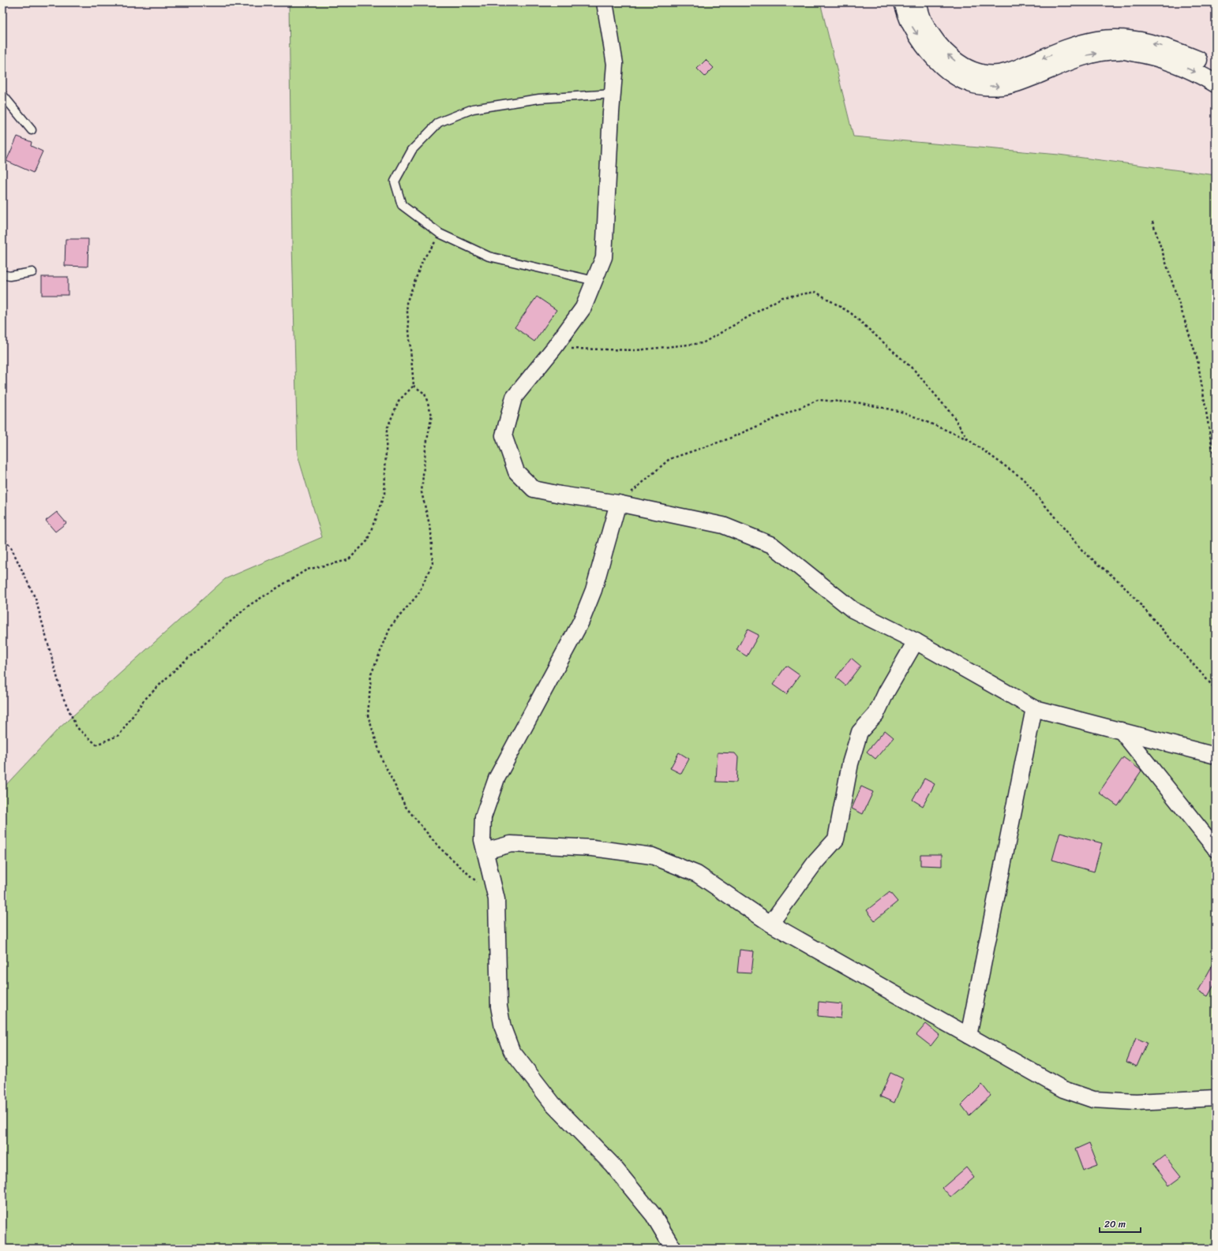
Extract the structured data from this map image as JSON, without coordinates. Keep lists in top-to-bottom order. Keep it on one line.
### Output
{"scale_bar":"20 m"}
